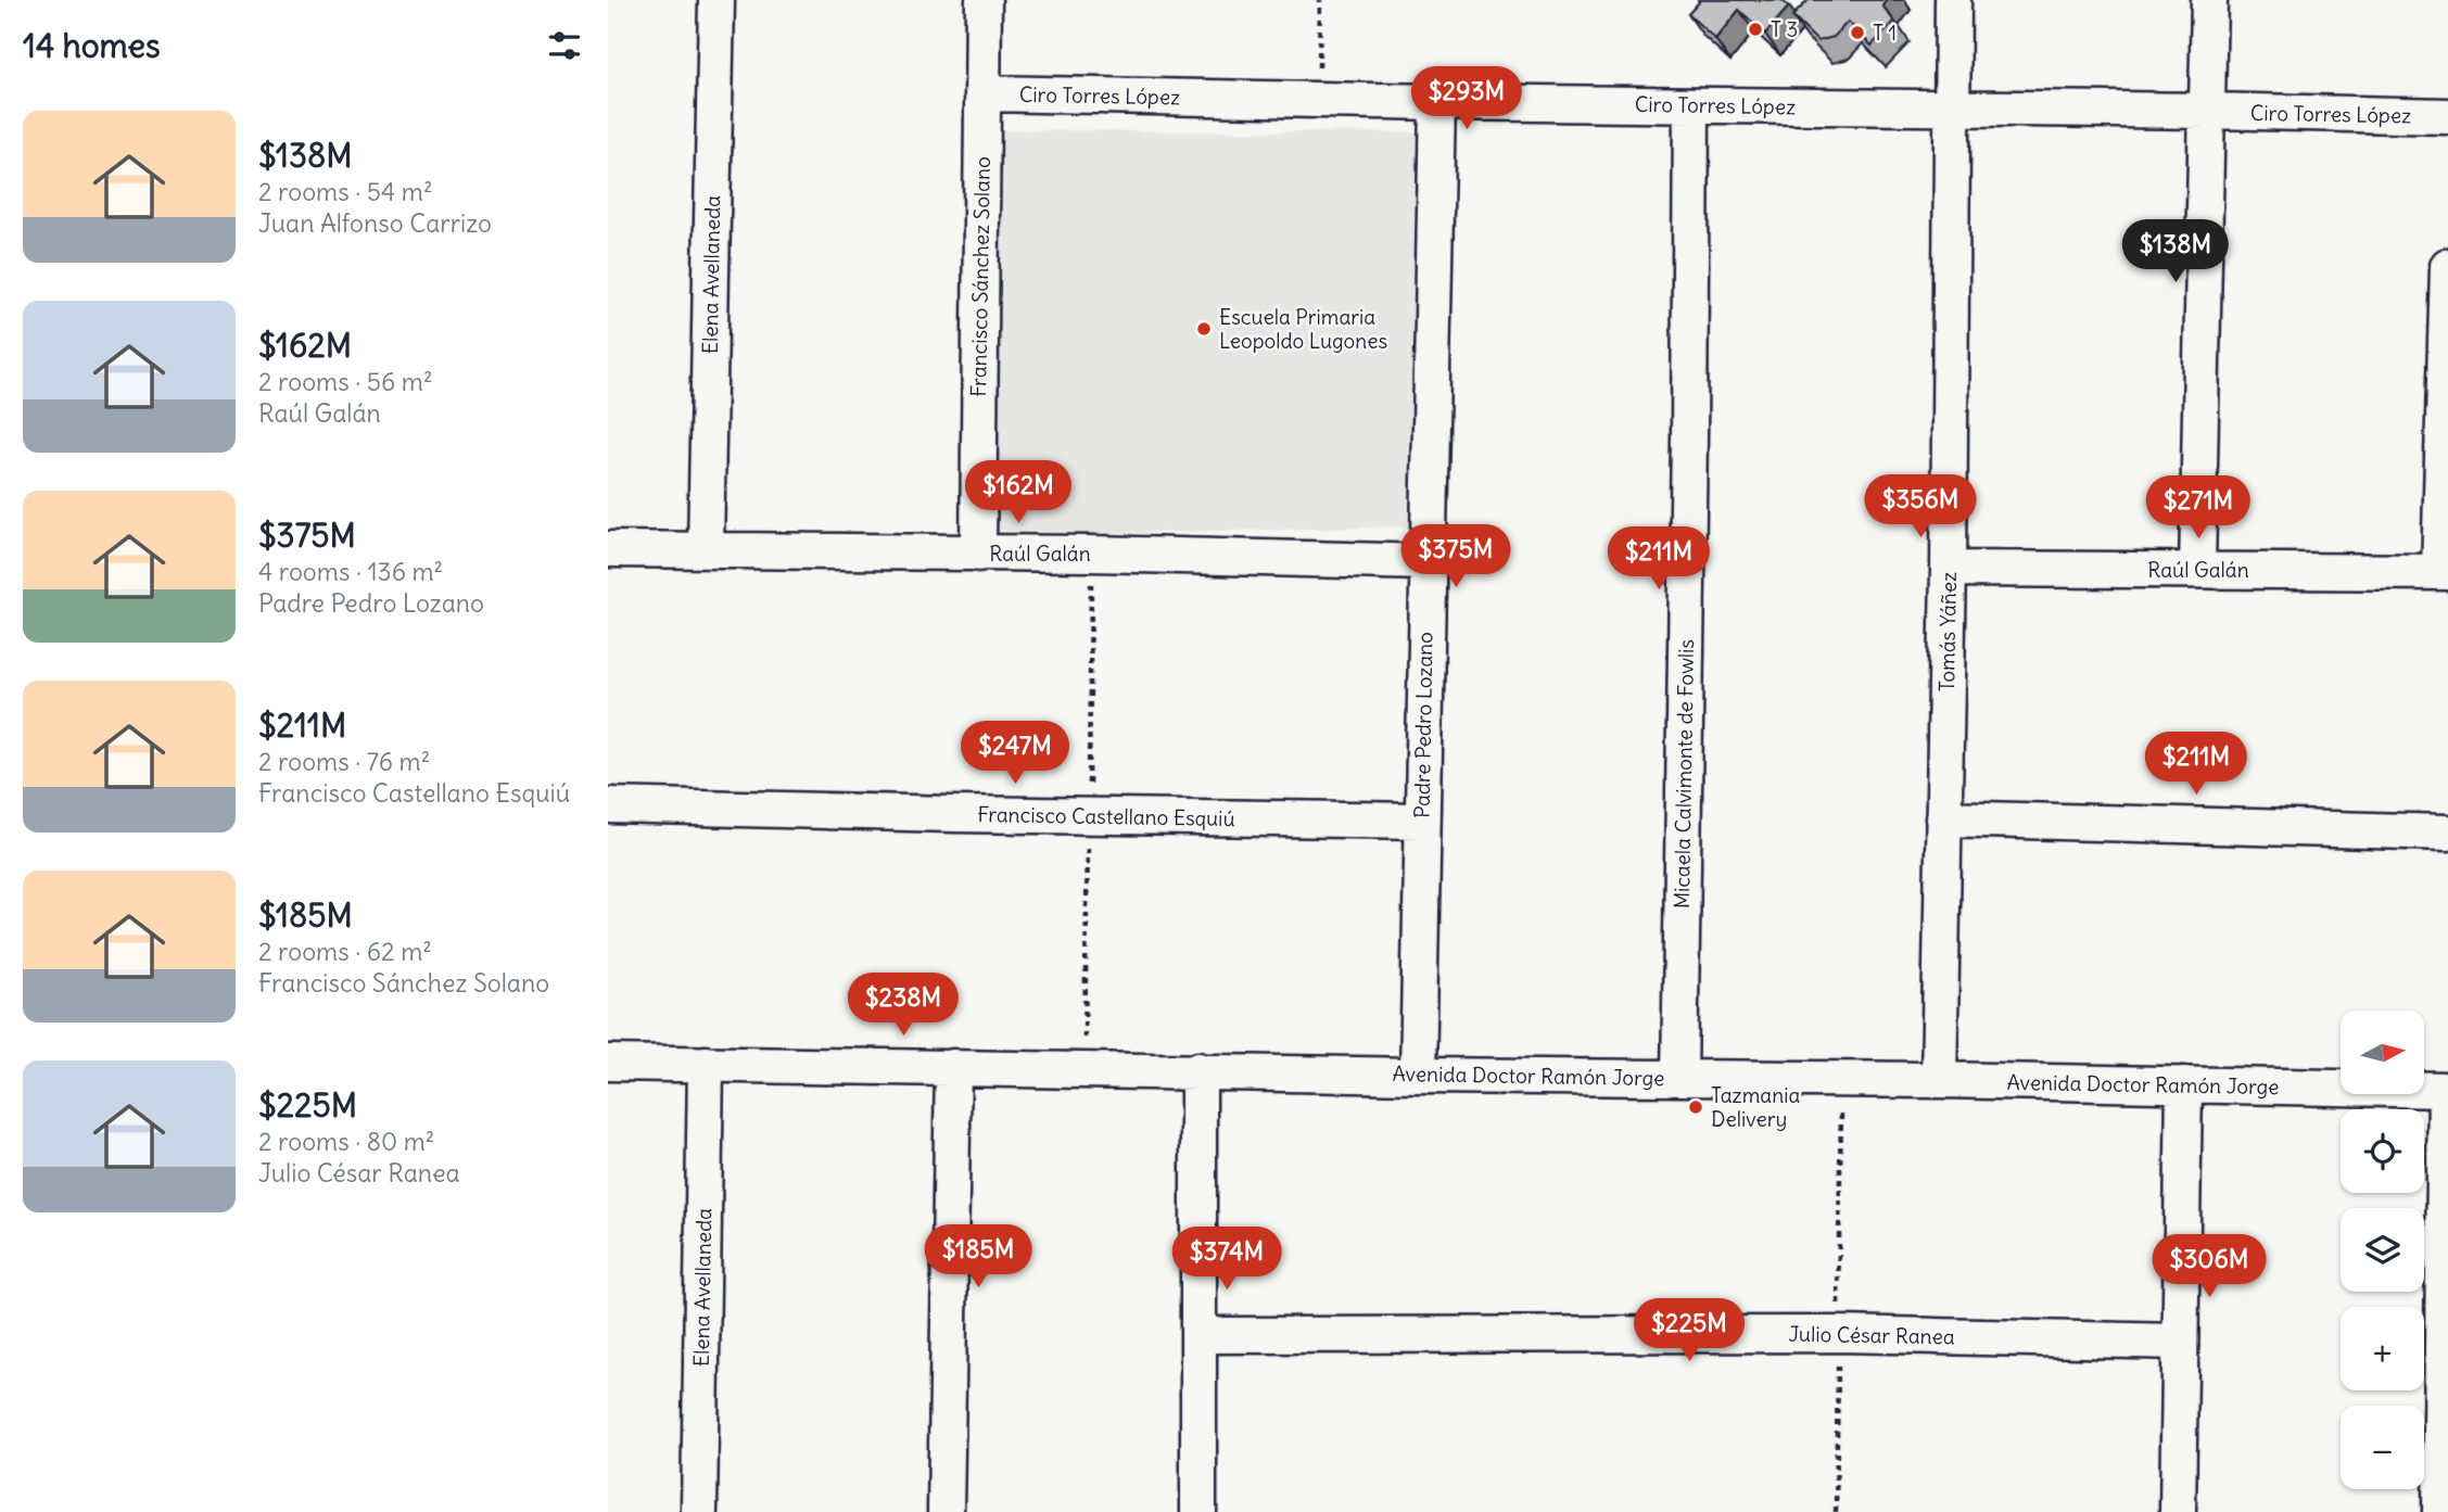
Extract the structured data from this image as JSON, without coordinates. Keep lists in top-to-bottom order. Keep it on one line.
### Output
{"streets":{"street":["Ciro Torres López","Elena Avellaneda","Francisco Sánchez Solano","Raúl Galán","Tomás Yáñez","Padre Pedro Lozano","Micaela Calvimonte de Fowlis","Francisco Castellano Esquiú","Avenida Doctor Ramón Jorge","Julio César Ranea"]},"crossings":[["Ciro Torres López","Francisco Sánchez Solano"],["Ciro Torres López","Tomás Yáñez"],["Ciro Torres López","Padre Pedro Lozano"],["Ciro Torres López","Micaela Calvimonte de Fowlis"],["Elena Avellaneda","Raúl Galán"],["Elena Avellaneda","Avenida Doctor Ramón Jorge"],["Francisco Sánchez Solano","Raúl Galán"],["Raúl Galán","Tomás Yáñez"],["Raúl Galán","Padre Pedro Lozano"],["Tomás Yáñez","Avenida Doctor Ramón Jorge"],["Padre Pedro Lozano","Francisco Castellano Esquiú"],["Padre Pedro Lozano","Avenida Doctor Ramón Jorge"],["Micaela Calvimonte de Fowlis","Avenida Doctor Ramón Jorge"]],"places":["T 3","T 1","Escuela Primaria Leopoldo Lugones","Tazmania Delivery"],"north":"right","page":{"heading":"14 homes","price":["$293M","$138M","$162M","$356M","$271M","$375M","$211M","$247M","$211M","$238M","$185M","$374M","$306M","$225M"],"list":[{"name":"$138M","note":"2 rooms · 54 m² · Juan Alfonso Carrizo"},{"name":"$162M","note":"2 rooms · 56 m² · Raúl Galán"},{"name":"$375M","note":"4 rooms · 136 m² · Padre Pedro Lozano"},{"name":"$211M","note":"2 rooms · 76 m² · Francisco Castellano Esquiú"},{"name":"$185M","note":"2 rooms · 62 m² · Francisco Sánchez Solano"},{"name":"$225M","note":"2 rooms · 80 m² · Julio César Ranea"}],"map_buttons":["+","−"]}}
